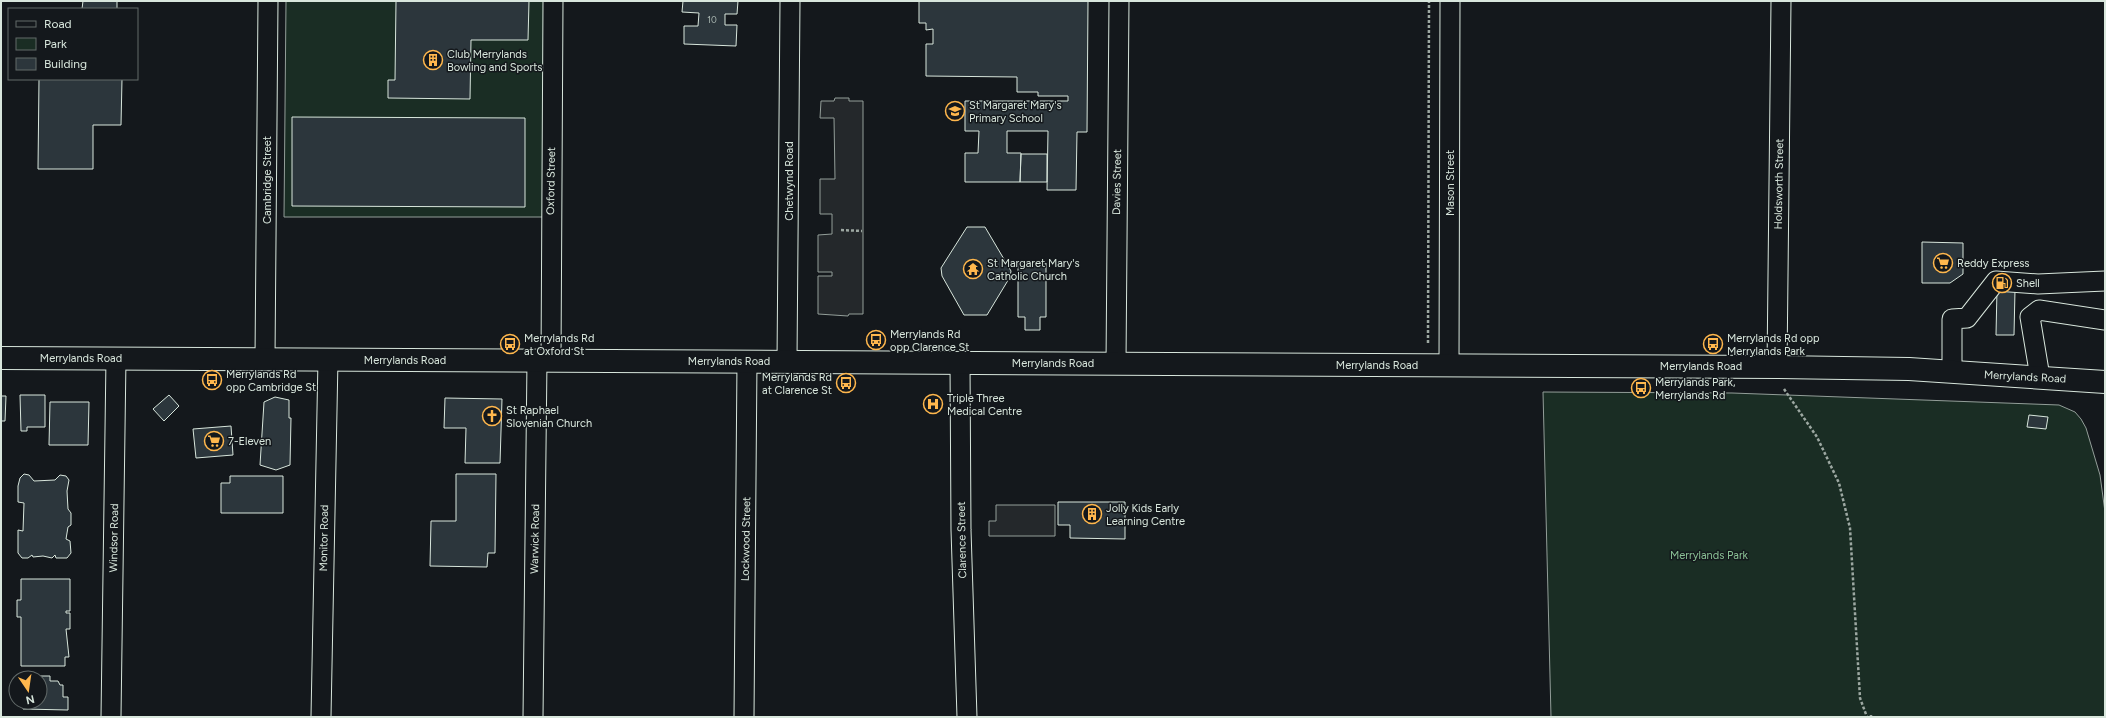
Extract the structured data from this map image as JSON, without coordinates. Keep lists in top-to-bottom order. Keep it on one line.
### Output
{"streets":{"main road":["Merrylands Road"],"street":["Cambridge Street","Oxford Street","Chetwynd Road","Davies Street","Mason Street","Holdsworth Street","Windsor Road","Monitor Road","Warwick Road","Lockwood Street","Clarence Street"]},"crossings":[["Cambridge Street","Merrylands Road"],["Oxford Street","Merrylands Road"],["Oxford Street","Warwick Road"],["Chetwynd Road","Merrylands Road"],["Davies Street","Merrylands Road"],["Mason Street","Merrylands Road"],["Holdsworth Street","Merrylands Road"],["Merrylands Road","Windsor Road"],["Merrylands Road","Monitor Road"],["Merrylands Road","Warwick Road"],["Merrylands Road","Lockwood Street"],["Merrylands Road","Clarence Street"]],"parks":["Merrylands Park"],"places":{"building":["Club Merrylands Bowling and Sports","Jolly Kids Early Learning Centre"],"school or university":["St Margaret Mary's Primary School"],"supermarket":["Reddy Express","7-Eleven"],"temple":["St Margaret Mary's Catholic Church"],"fuel station":["Shell"],"bus stop":["Merrylands Rd opp Clarence St","Merrylands Rd at Oxford St","Merrylands Rd opp Merrylands Park","Merrylands Rd opp Cambridge St","Merrylands Rd at Clarence St","Merrylands Park, Merrylands Rd"],"hospital":["Triple Three Medical Centre"],"church":["St Raphael Slovenian Church"]},"house_numbers":["10"],"legend":["Road","Park","Building"],"north":"bottom"}
